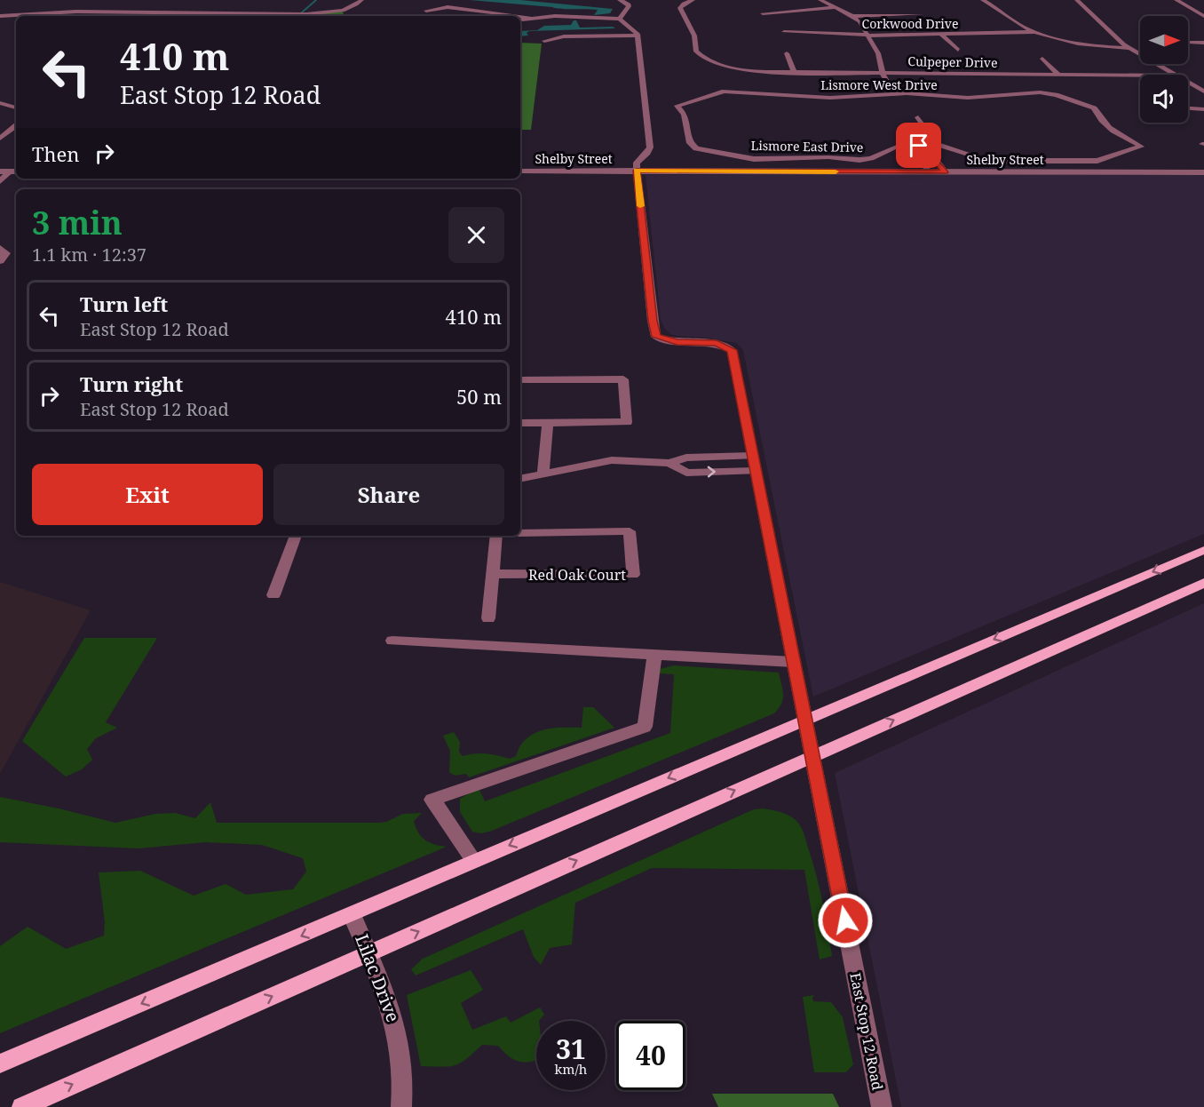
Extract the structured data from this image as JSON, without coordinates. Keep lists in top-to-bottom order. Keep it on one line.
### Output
{"streets":{"street":["Corkwood Drive","Culpeper Drive","Lismore West Drive","Lismore East Drive","Shelby Street","Red Oak Court","Lilac Drive","East Stop 12 Road"]},"crossings":[["Lismore West Drive","Lismore East Drive"],["Shelby Street","East Stop 12 Road"]],"north":"right","page":{"turn":["410 m","East Stop 12 Road"],"then":"Then","heading":["3 min","1.1 km · 12:37"],"list":[{"name":"Turn left","note":"East Stop 12 Road","value":"410 m"},{"name":"Turn right","note":"East Stop 12 Road","value":"50 m"}],"buttons":["Exit","Share"],"speed":"31 km/h","limit":"40"}}
